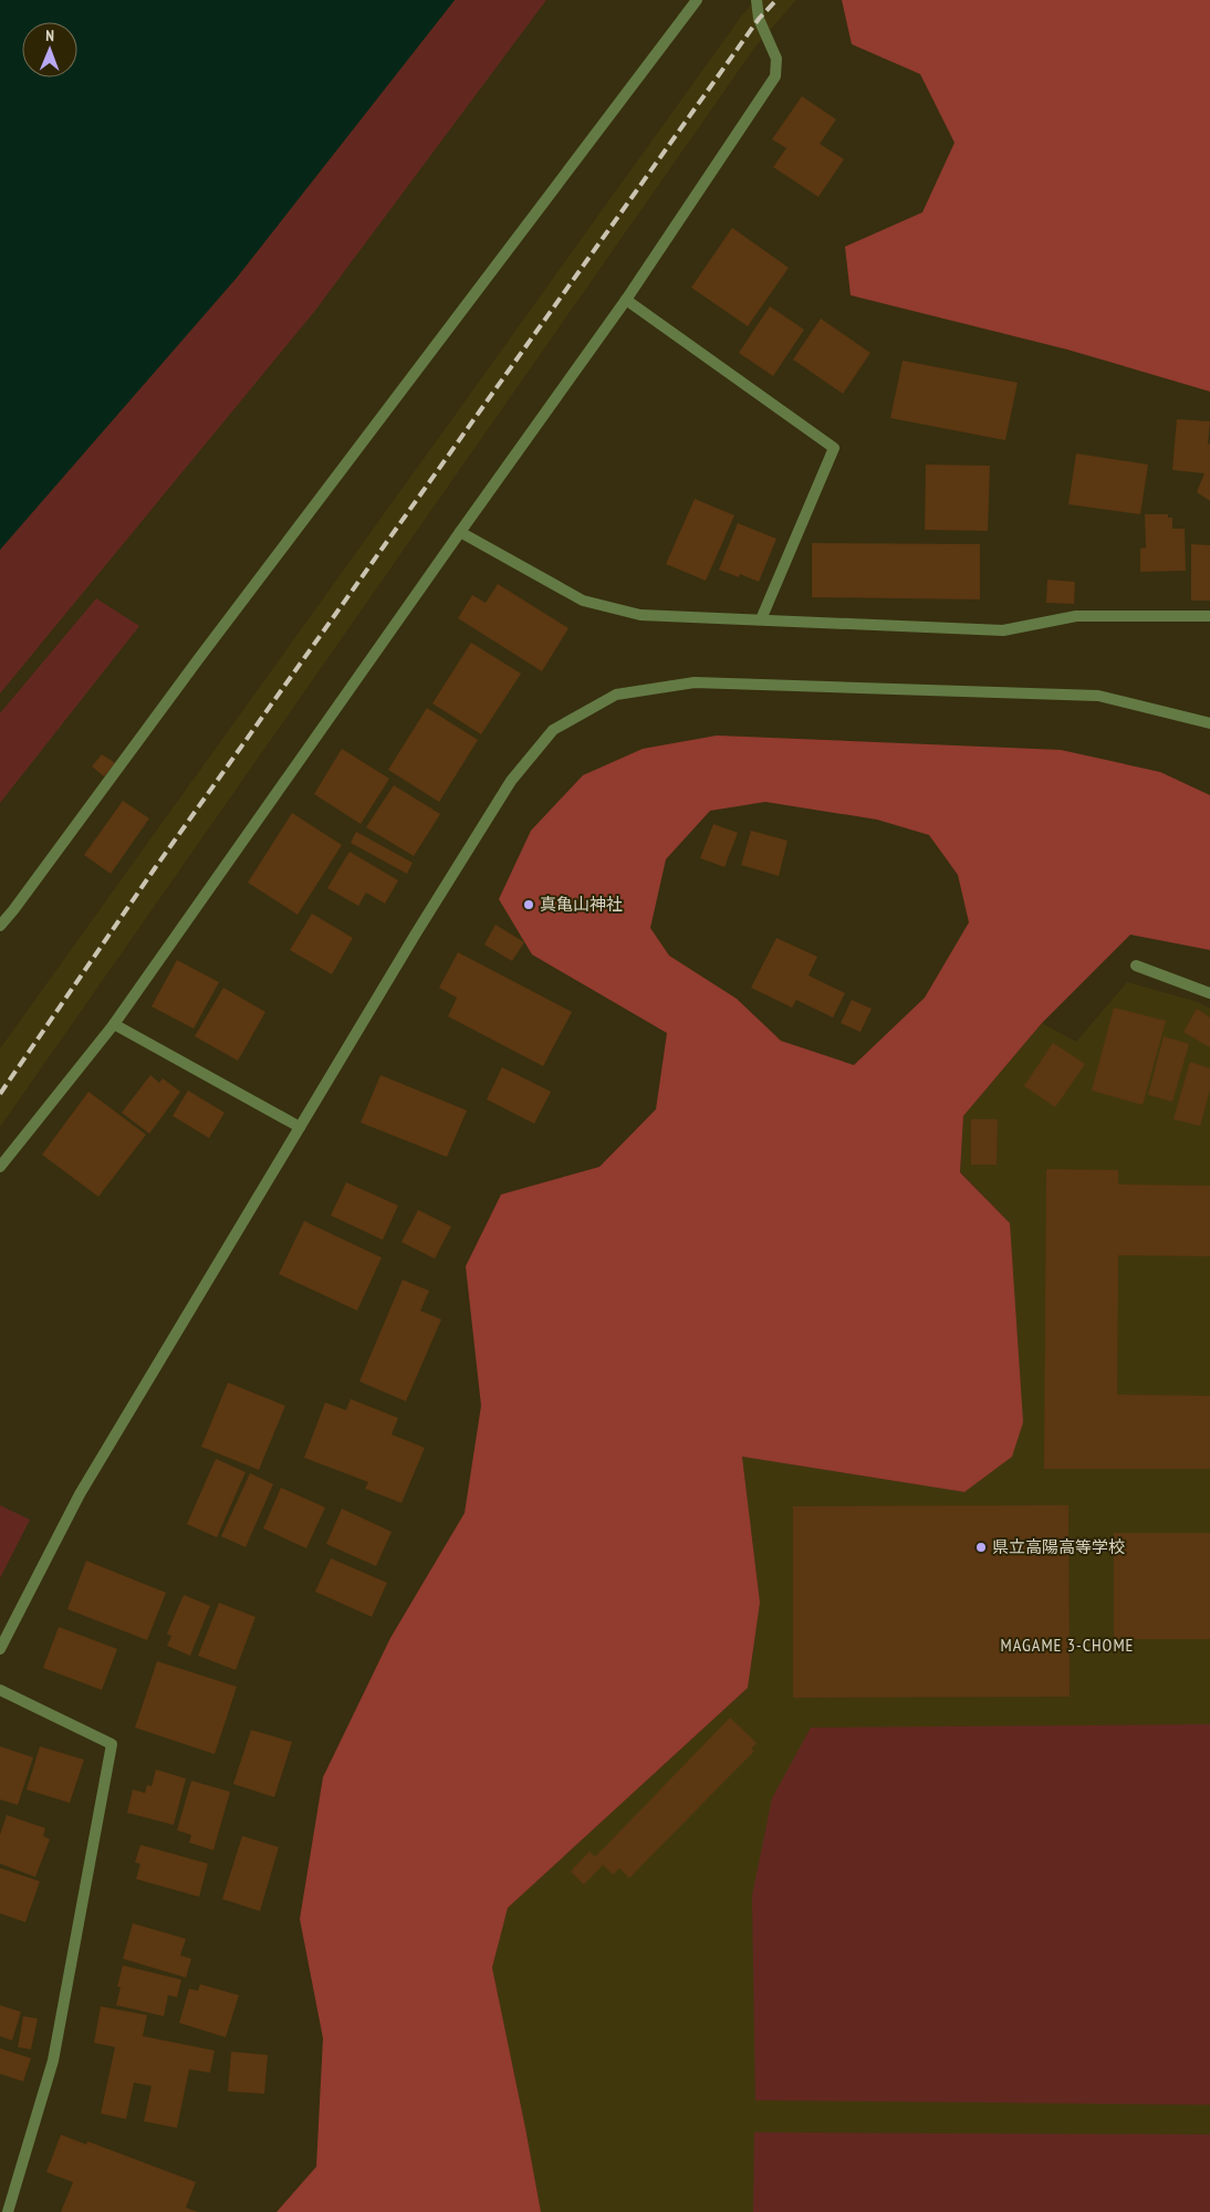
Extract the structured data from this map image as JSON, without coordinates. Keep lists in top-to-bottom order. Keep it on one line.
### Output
{"districts":["MAGAME 3-CHOME"],"places":["真亀山神社","県立高陽高等学校"],"north":"top"}
